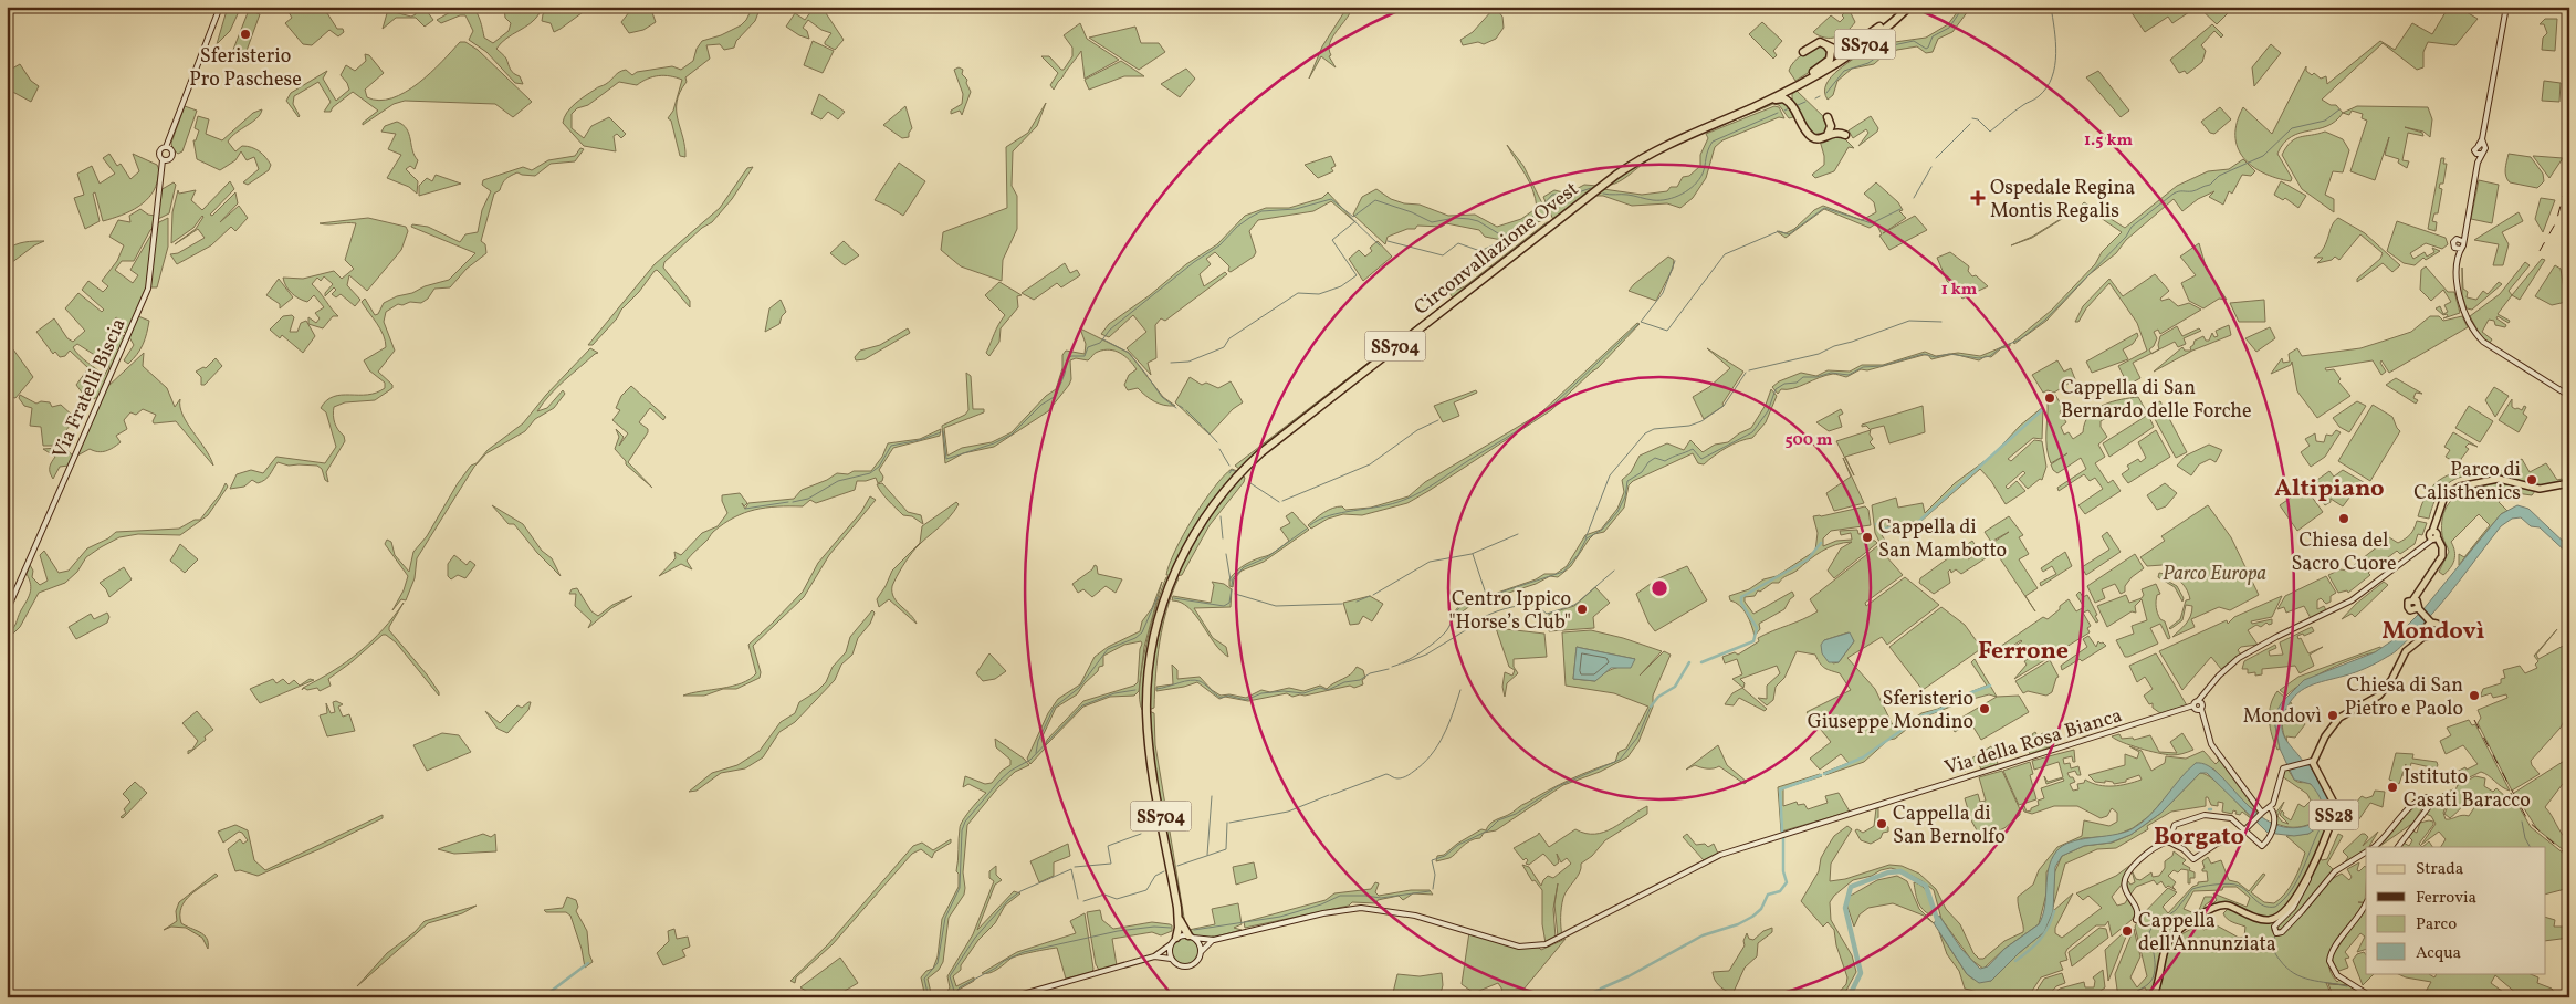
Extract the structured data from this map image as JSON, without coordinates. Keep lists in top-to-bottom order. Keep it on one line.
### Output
{"streets":{"highway":["SS704","Circonvallazione Ovest"],"main road":["Via Fratelli Biscia","Via della Rosa Bianca","SS28"]},"crossings":[["SS704","Circonvallazione Ovest"]],"districts":["Altipiano","Mondovì","Ferrone","Borgato"],"parks":["Parco Europa"],"places":{"other":["Sferisterio Pro Paschese","Cappella di San Bernardo delle Forche","Parco di Calisthenics","Chiesa del Sacro Cuore","Cappella di San Mambotto","Centro Ippico \"Horse’s Club\"","Chiesa di San Pietro e Paolo","Sferisterio Giuseppe Mondino","Mondovì","Istituto Casati Baracco","Cappella di San Bernolfo","Cappella dell'Annunziata"],"health":["Ospedale Regina Montis Regalis"]},"legend":["Strada","Ferrovia","Parco","Acqua"],"rings":["1.5 km","1 km","500 m"]}
